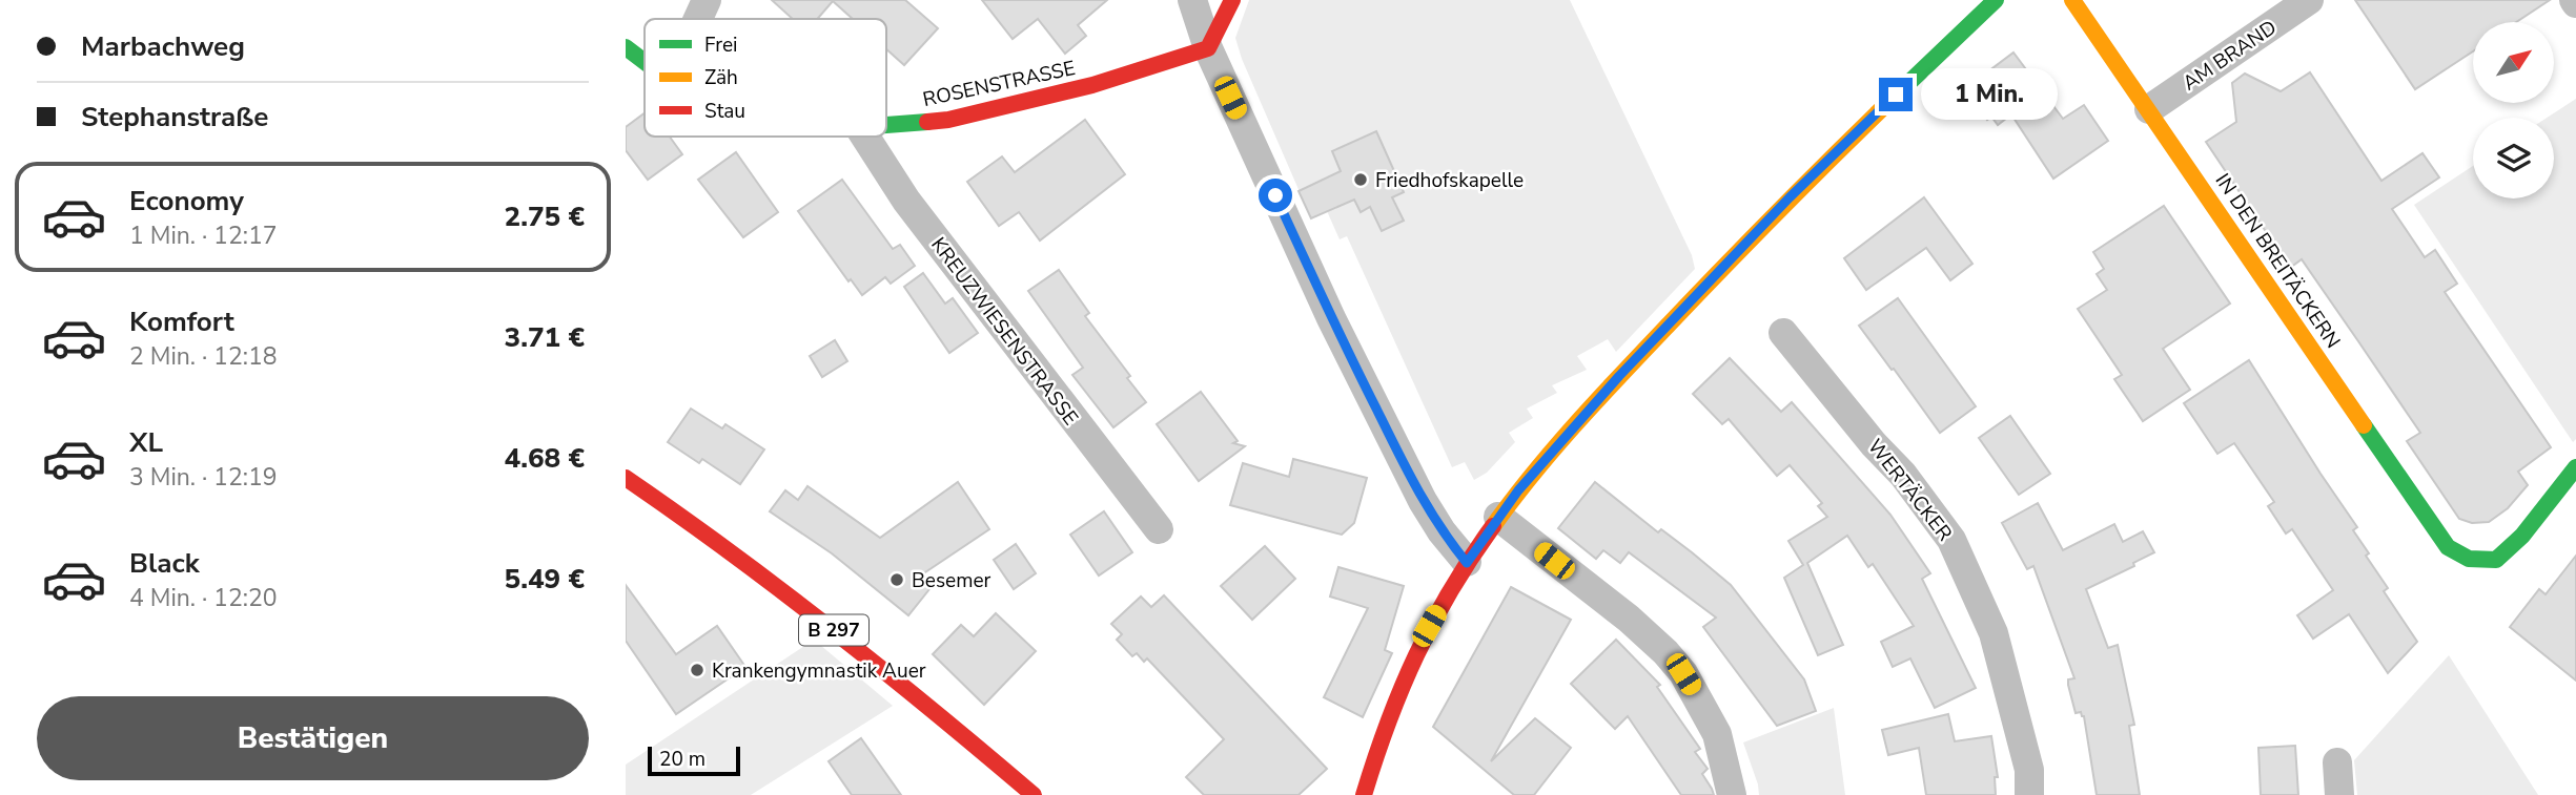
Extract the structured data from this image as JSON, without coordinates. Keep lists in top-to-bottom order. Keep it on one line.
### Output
{"streets":{"street":["AM BRAND","ROSENSTRASSE","IN DEN BREITÄCKERN","KREUZWIESENSTRASSE","WERTÄCKER","B 297"]},"crossings":[["AM BRAND","IN DEN BREITÄCKERN"]],"places":["Friedhofskapelle","Besemer","Krankengymnastik Auer"],"legend":["Frei","Zäh","Stau"],"scale_bar":"20 m","north":"top right","page":{"banner":["Marbachweg","Stephanstraße"],"bubble":"1 Min.","list":[{"name":"Economy","note":"1 Min. · 12:17","value":"2.75 €"},{"name":"Komfort","note":"2 Min. · 12:18","value":"3.71 €"},{"name":"XL","note":"3 Min. · 12:19","value":"4.68 €"},{"name":"Black","note":"4 Min. · 12:20","value":"5.49 €"}],"buttons":"Bestätigen","scale":"20 m"}}
